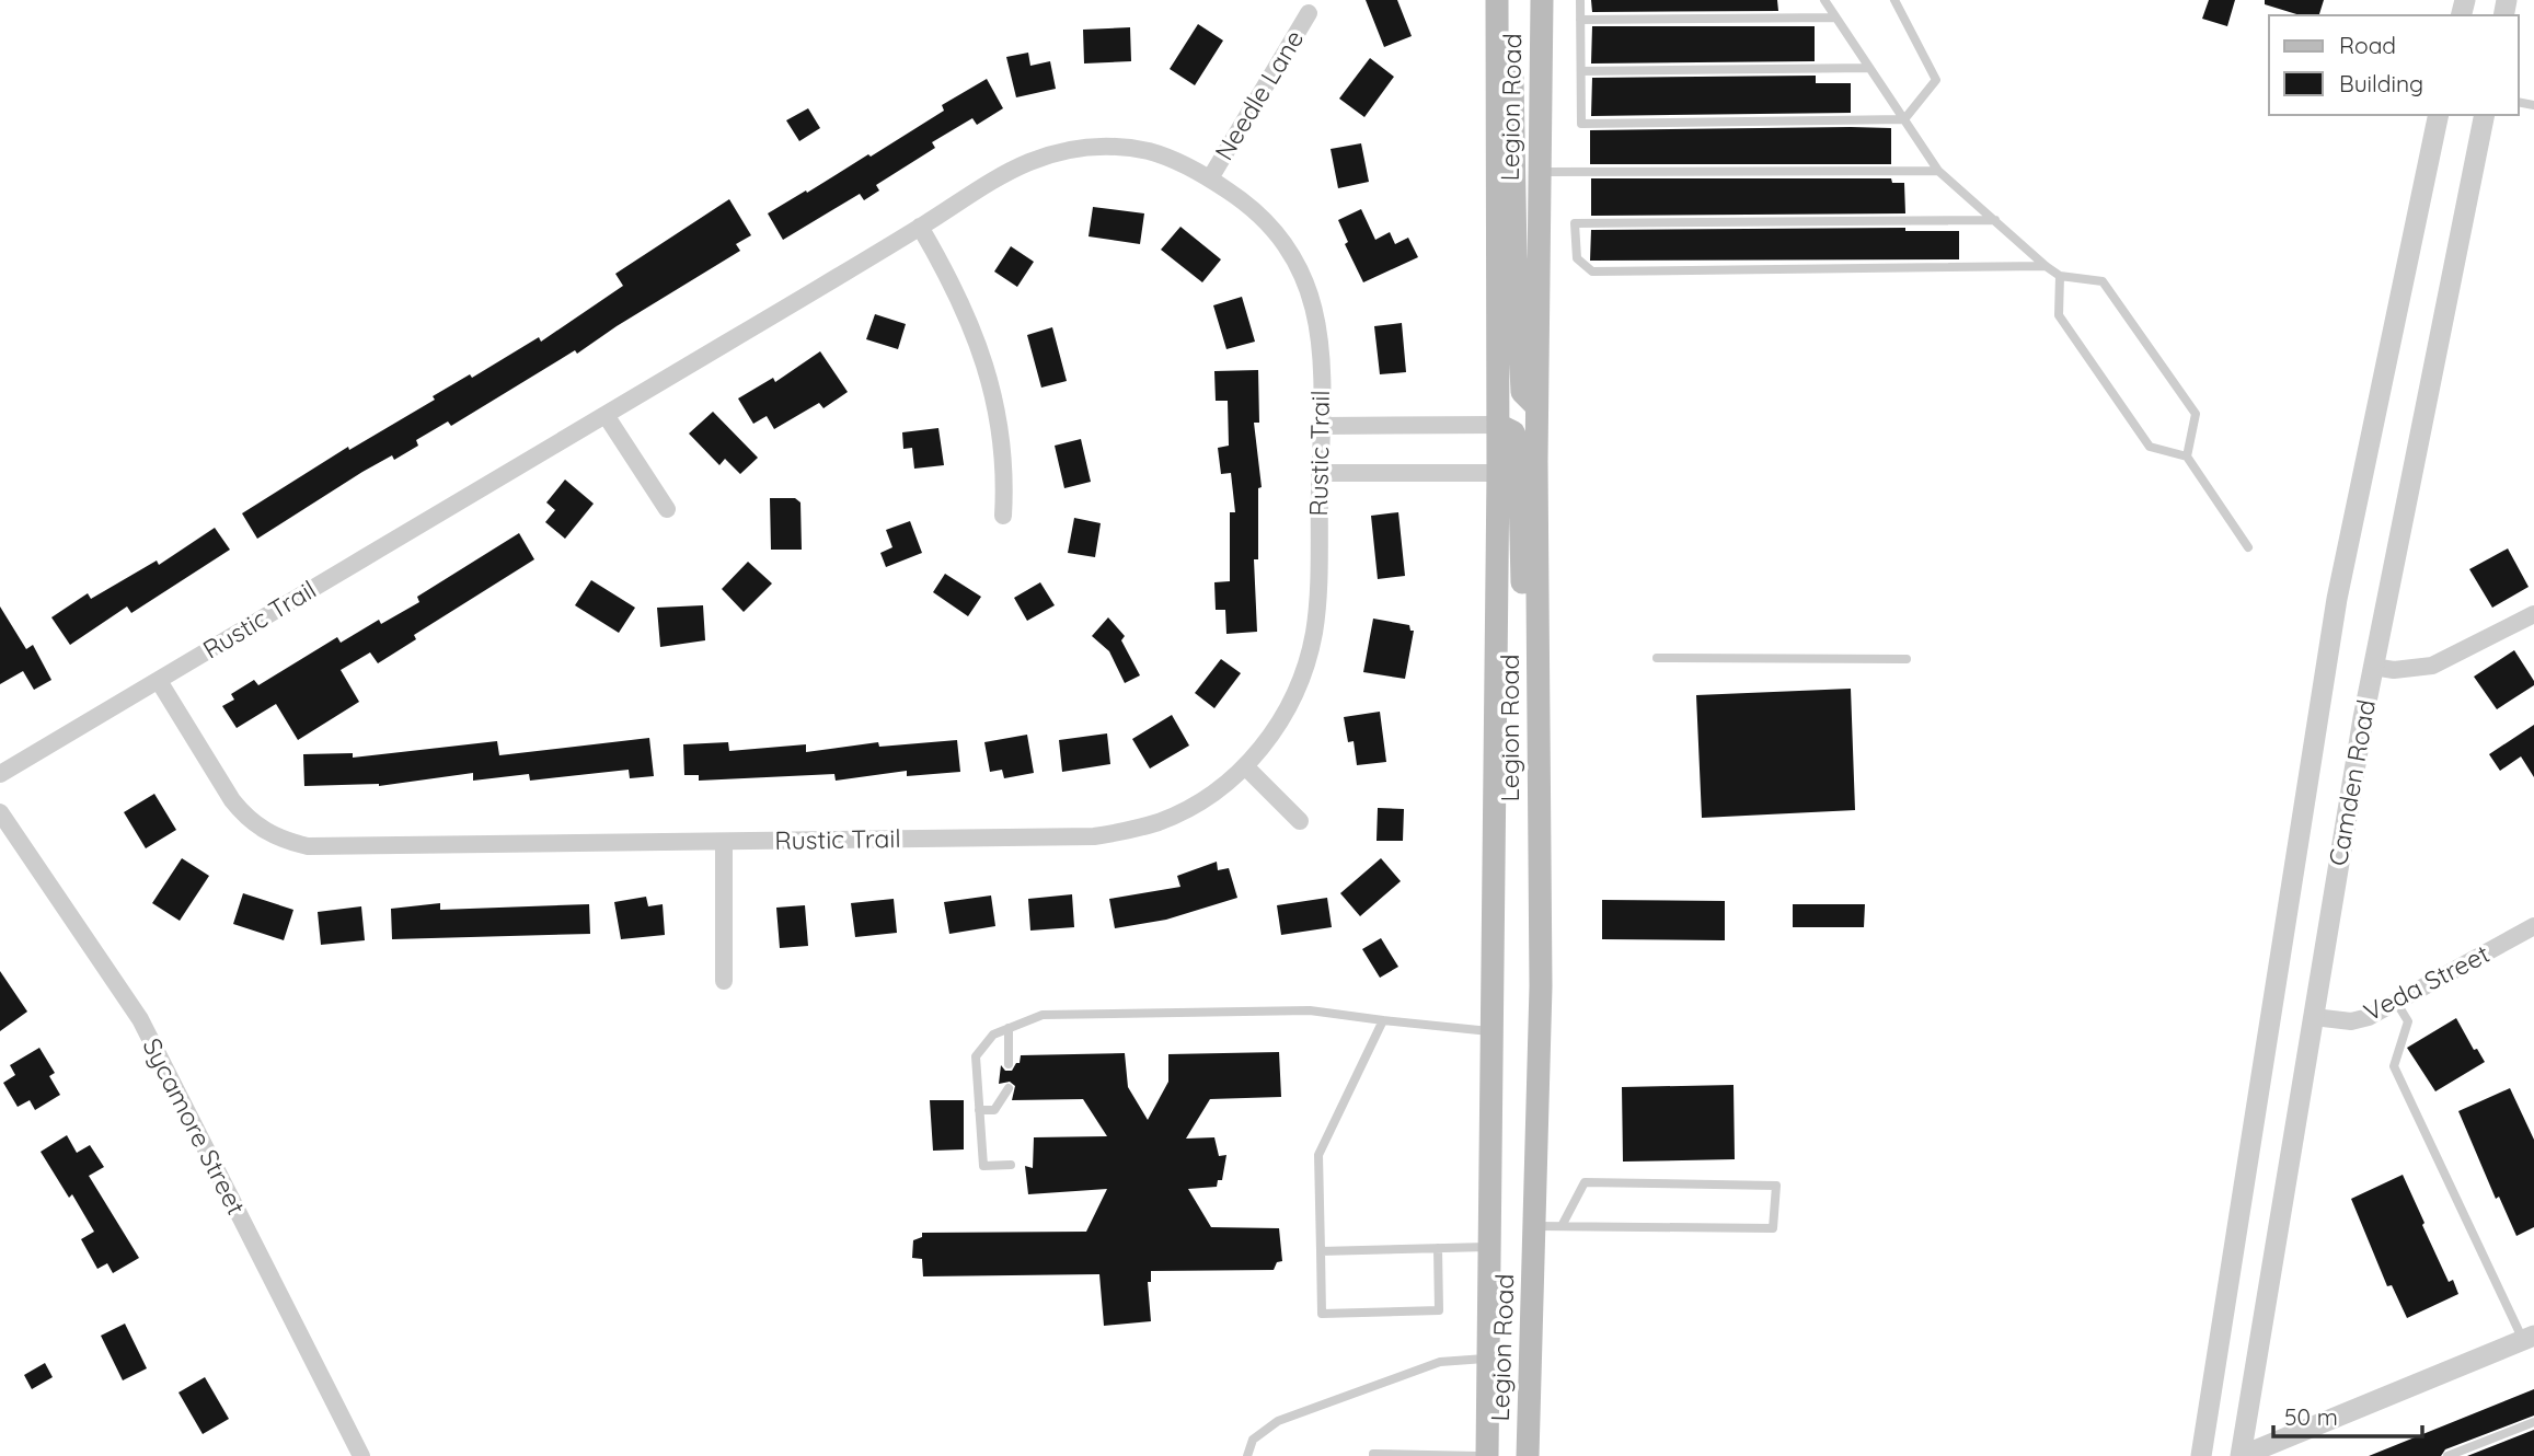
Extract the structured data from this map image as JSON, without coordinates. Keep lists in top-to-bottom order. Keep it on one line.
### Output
{"streets":{"main road":["Legion Road"],"street":["Needle Lane","Rustic Trail","Camden Road","Veda Street","Sycamore Street"]},"crossings":[["Needle Lane","Rustic Trail"],["Camden Road","Veda Street"]],"legend":["Road","Building"],"scale_bar":"50 m"}
